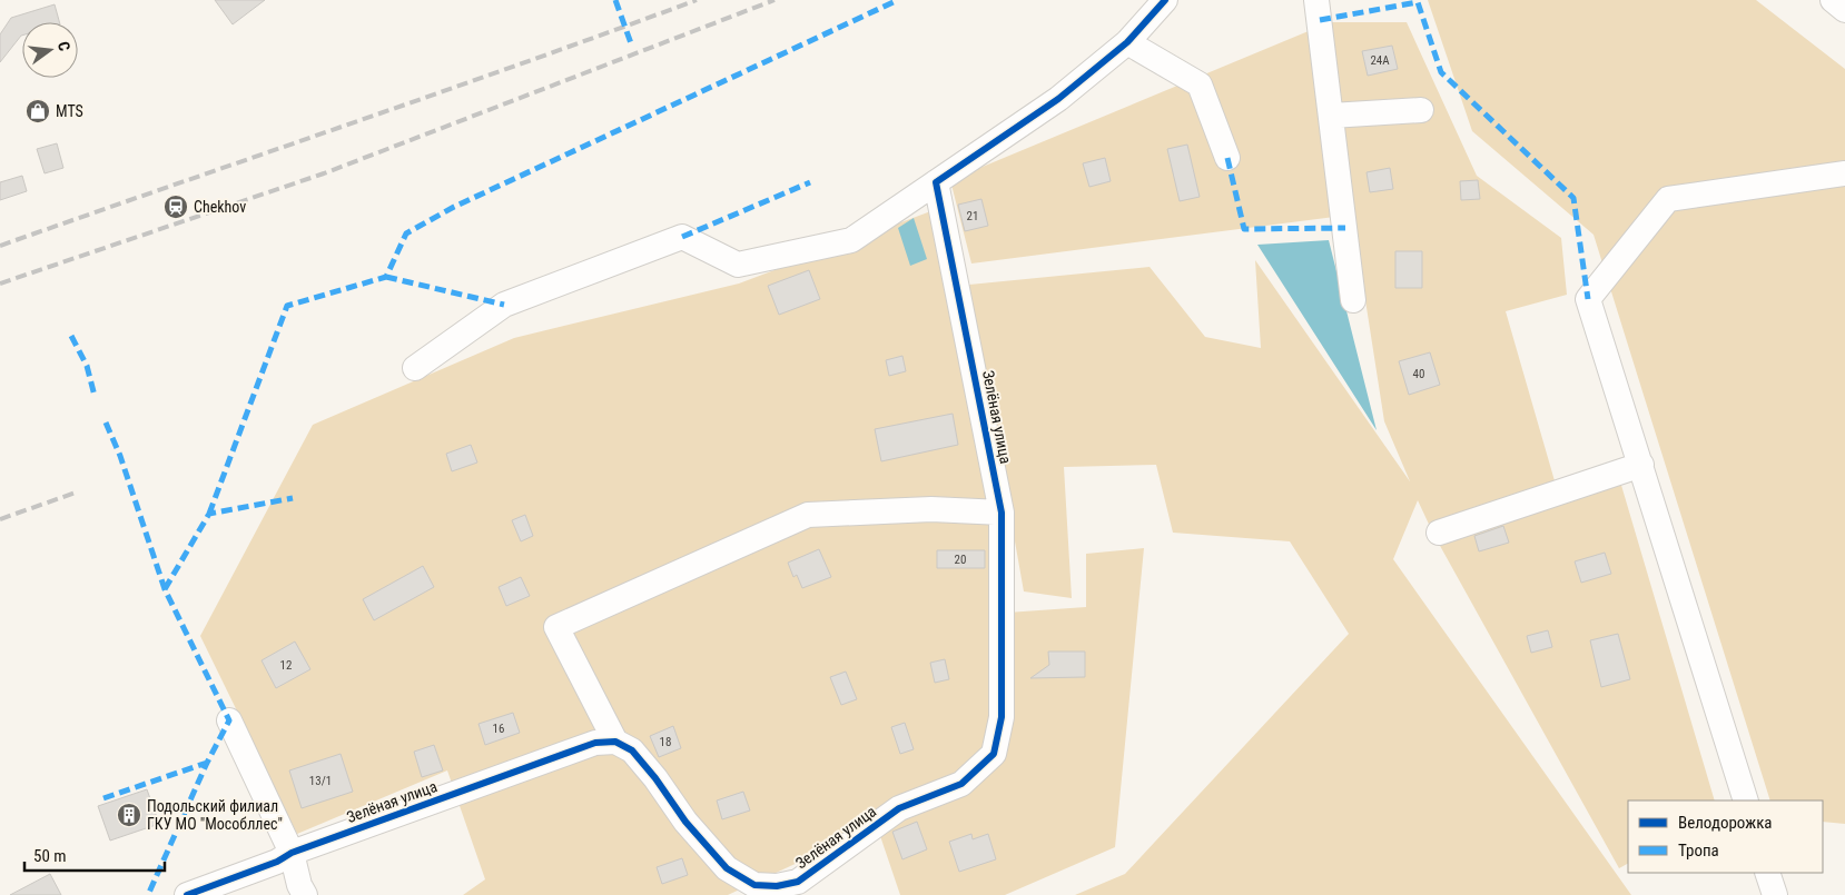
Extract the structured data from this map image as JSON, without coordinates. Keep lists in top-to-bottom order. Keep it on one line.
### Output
{"streets":{"street":["Зелёная улица"]},"places":{"shop":["MTS"],"station":["Chekhov"],"building":["Подольский филиал ГКУ МО \"Мособллес\""]},"house_numbers":["24А","21","40","20","12","16","18","13/1"],"legend":["Велодорожка","Тропа"],"scale_bar":"50 m","north":"right"}
